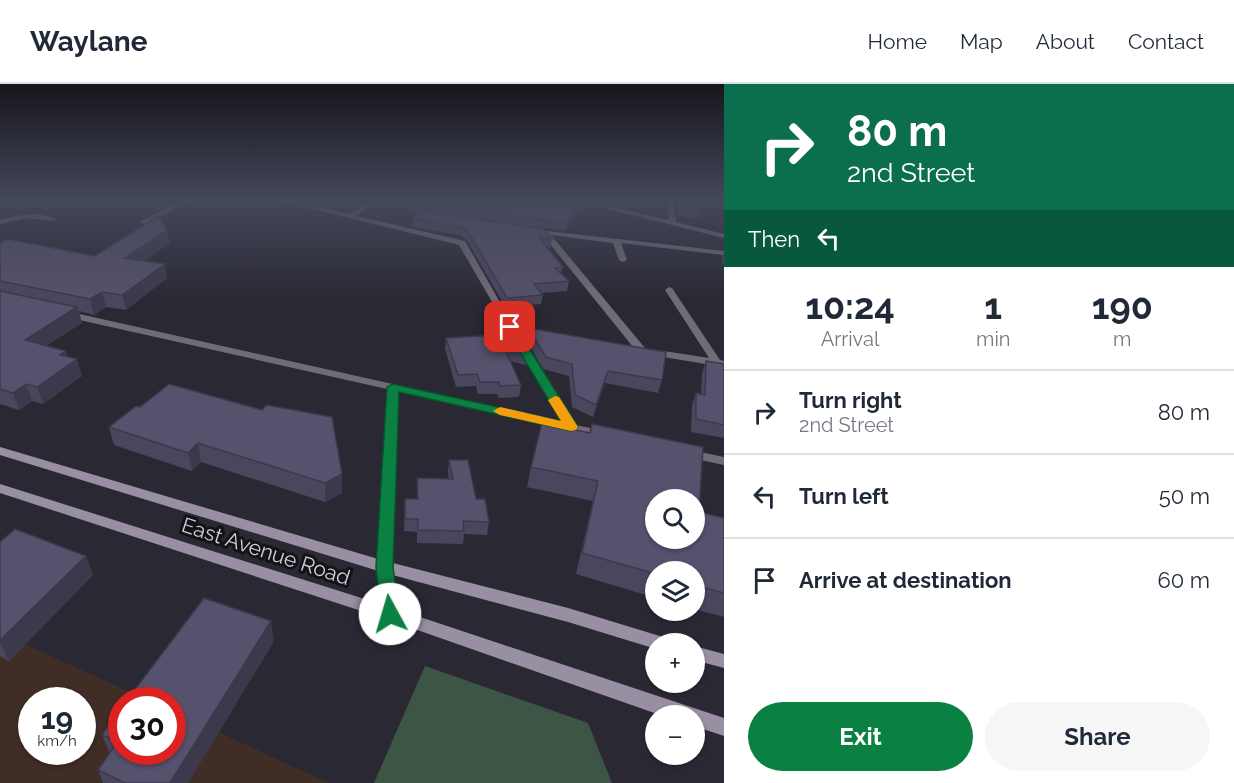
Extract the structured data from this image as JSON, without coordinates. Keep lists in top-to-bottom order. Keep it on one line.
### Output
{"streets":{"main road":["East Avenue Road"]},"page":{"header":"Waylane","nav":["Home","Map","About","Contact"],"turn":["80 m","2nd Street"],"then":"Then","eta":["10:24","Arrival","1","min","190","m"],"list":[{"name":"Turn right","note":"2nd Street","value":"80 m"},{"name":"Turn left","value":"50 m"},{"name":"Arrive at destination","value":"60 m"}],"map_buttons":["+","−"],"speed":"19 km/h","limit":"30","buttons":["Exit","Share"]}}
